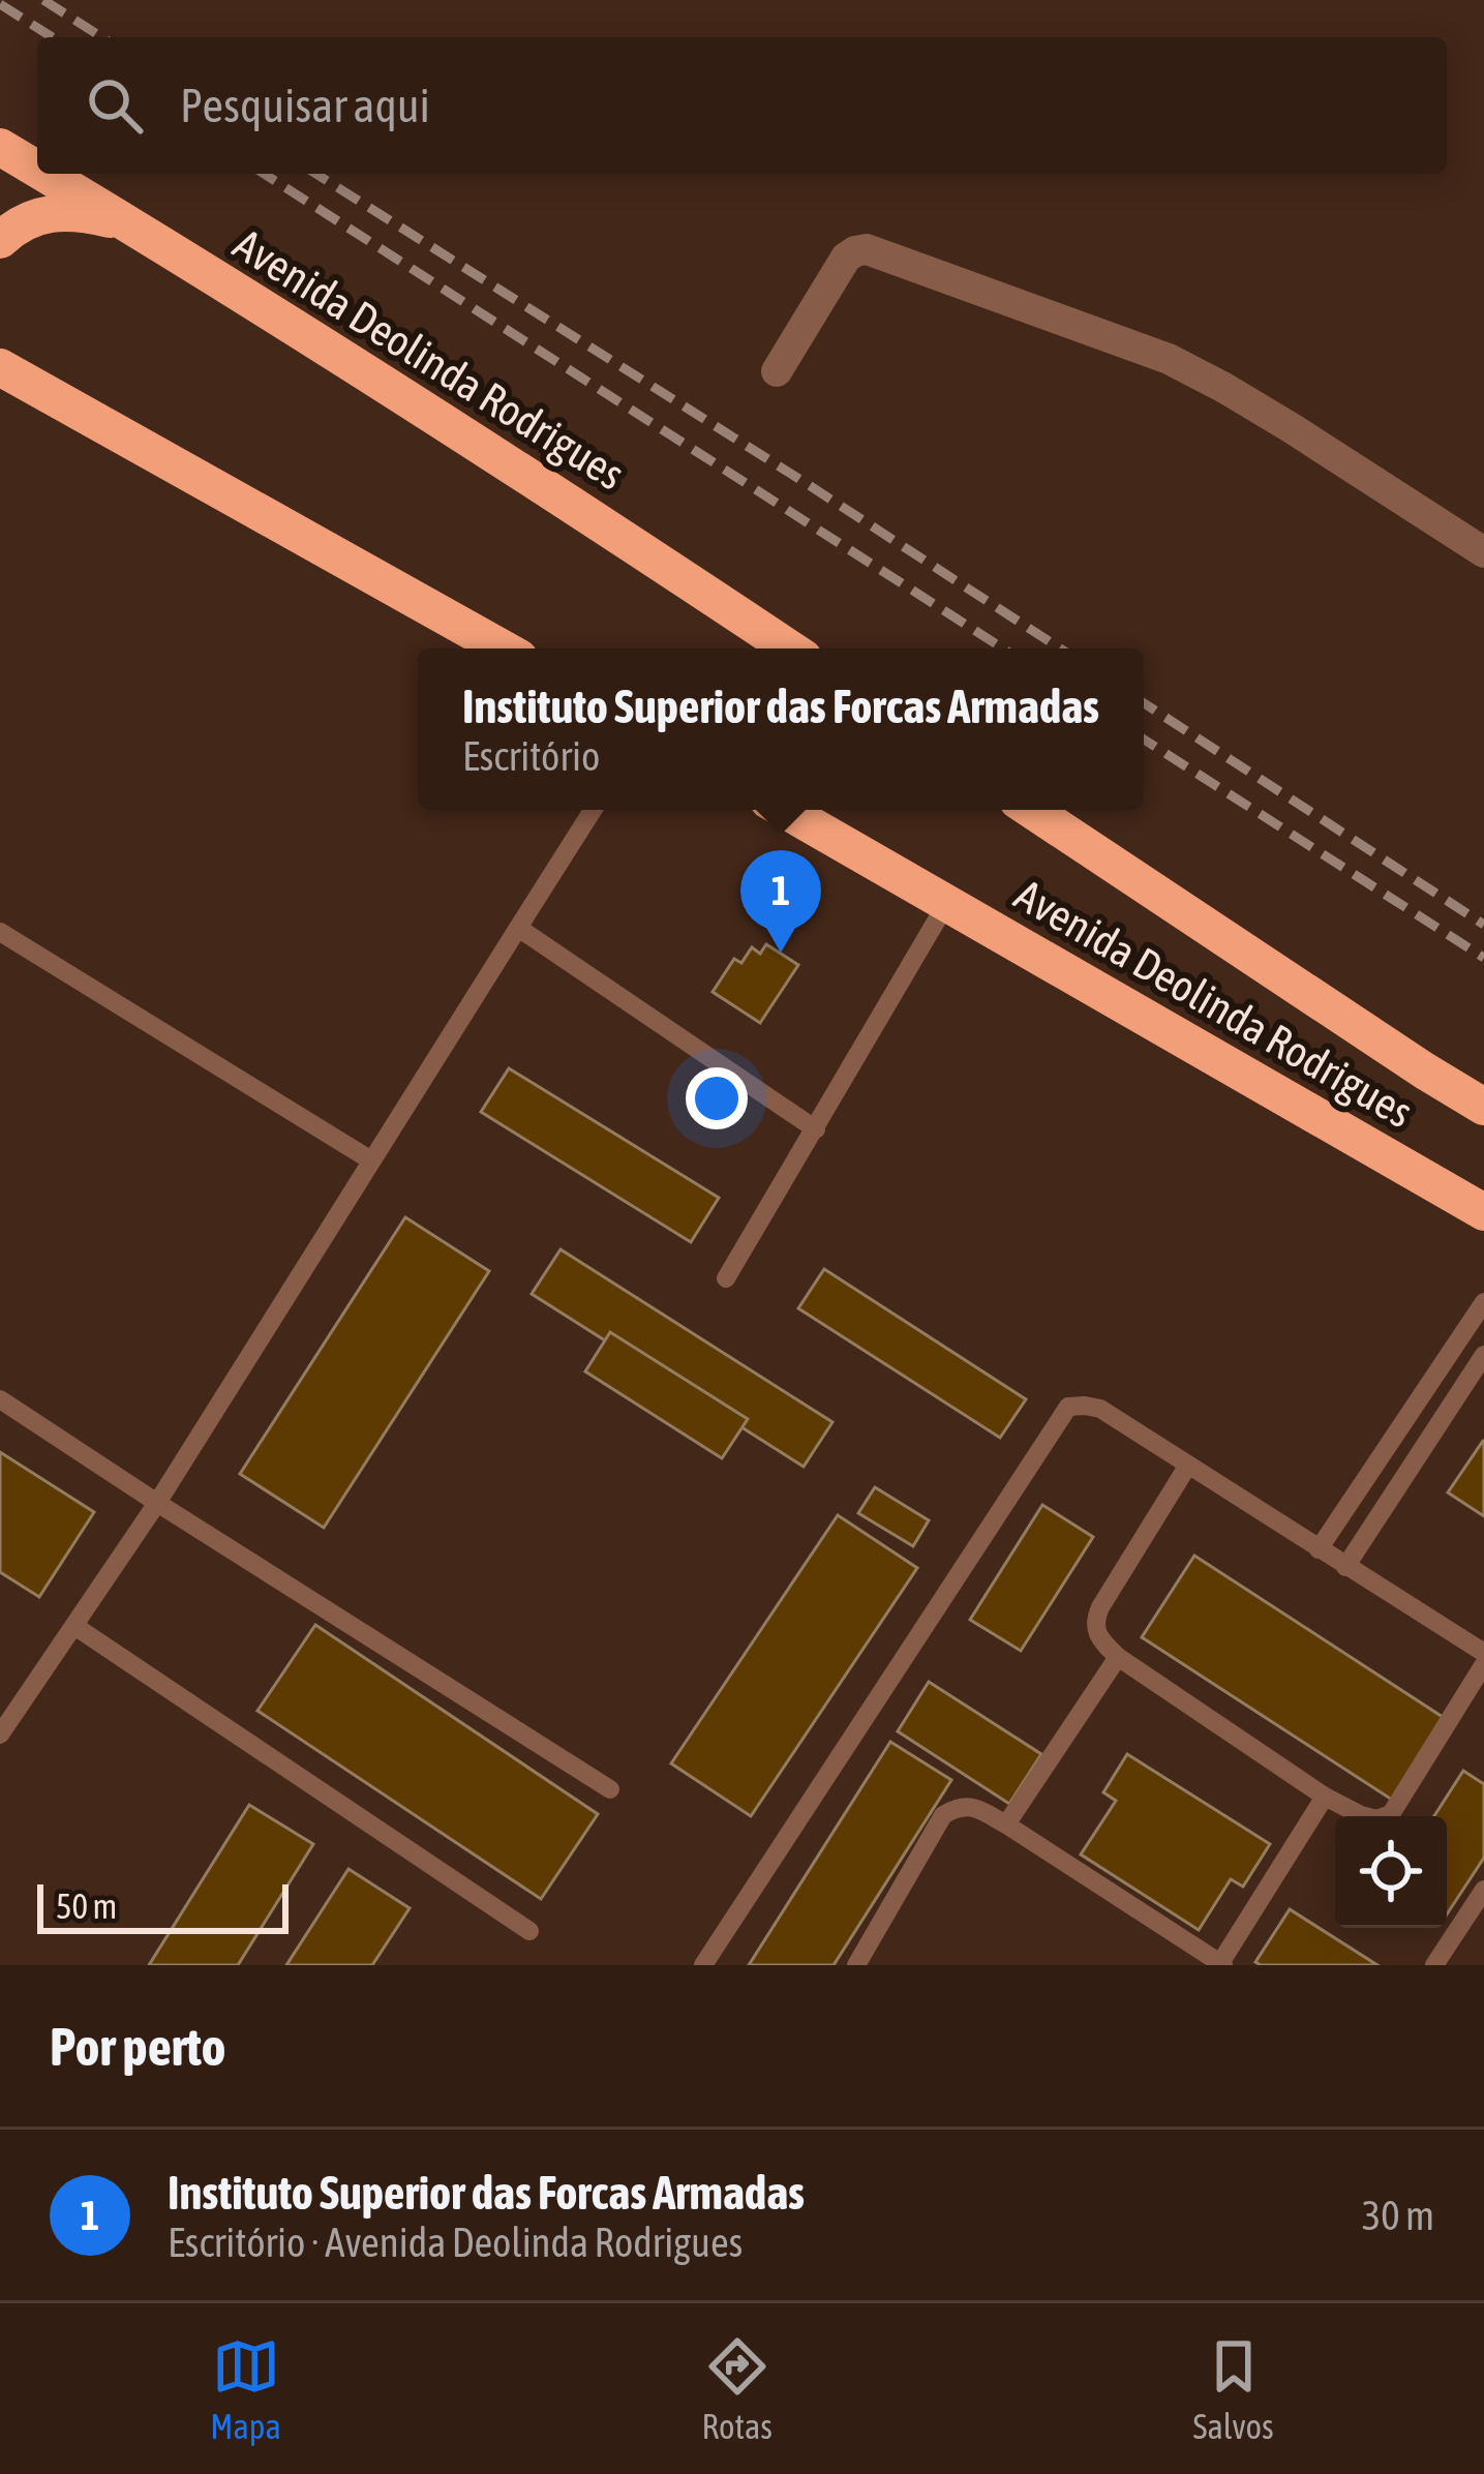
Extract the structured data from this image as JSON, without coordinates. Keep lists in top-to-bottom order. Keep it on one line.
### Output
{"streets":{"highway":["Avenida Deolinda Rodrigues"]},"scale_bar":"50 m","page":{"search":"Pesquisar aqui","popup":["Instituto Superior das Forcas Armadas","Escritório"],"pins":"1","scale":"50 m","heading":"Por perto","list":[{"mark":"1","name":"Instituto Superior das Forcas Armadas","note":"Escritório · Avenida Deolinda Rodrigues","value":"30 m"}],"nav":["Mapa","Rotas","Salvos"]}}
